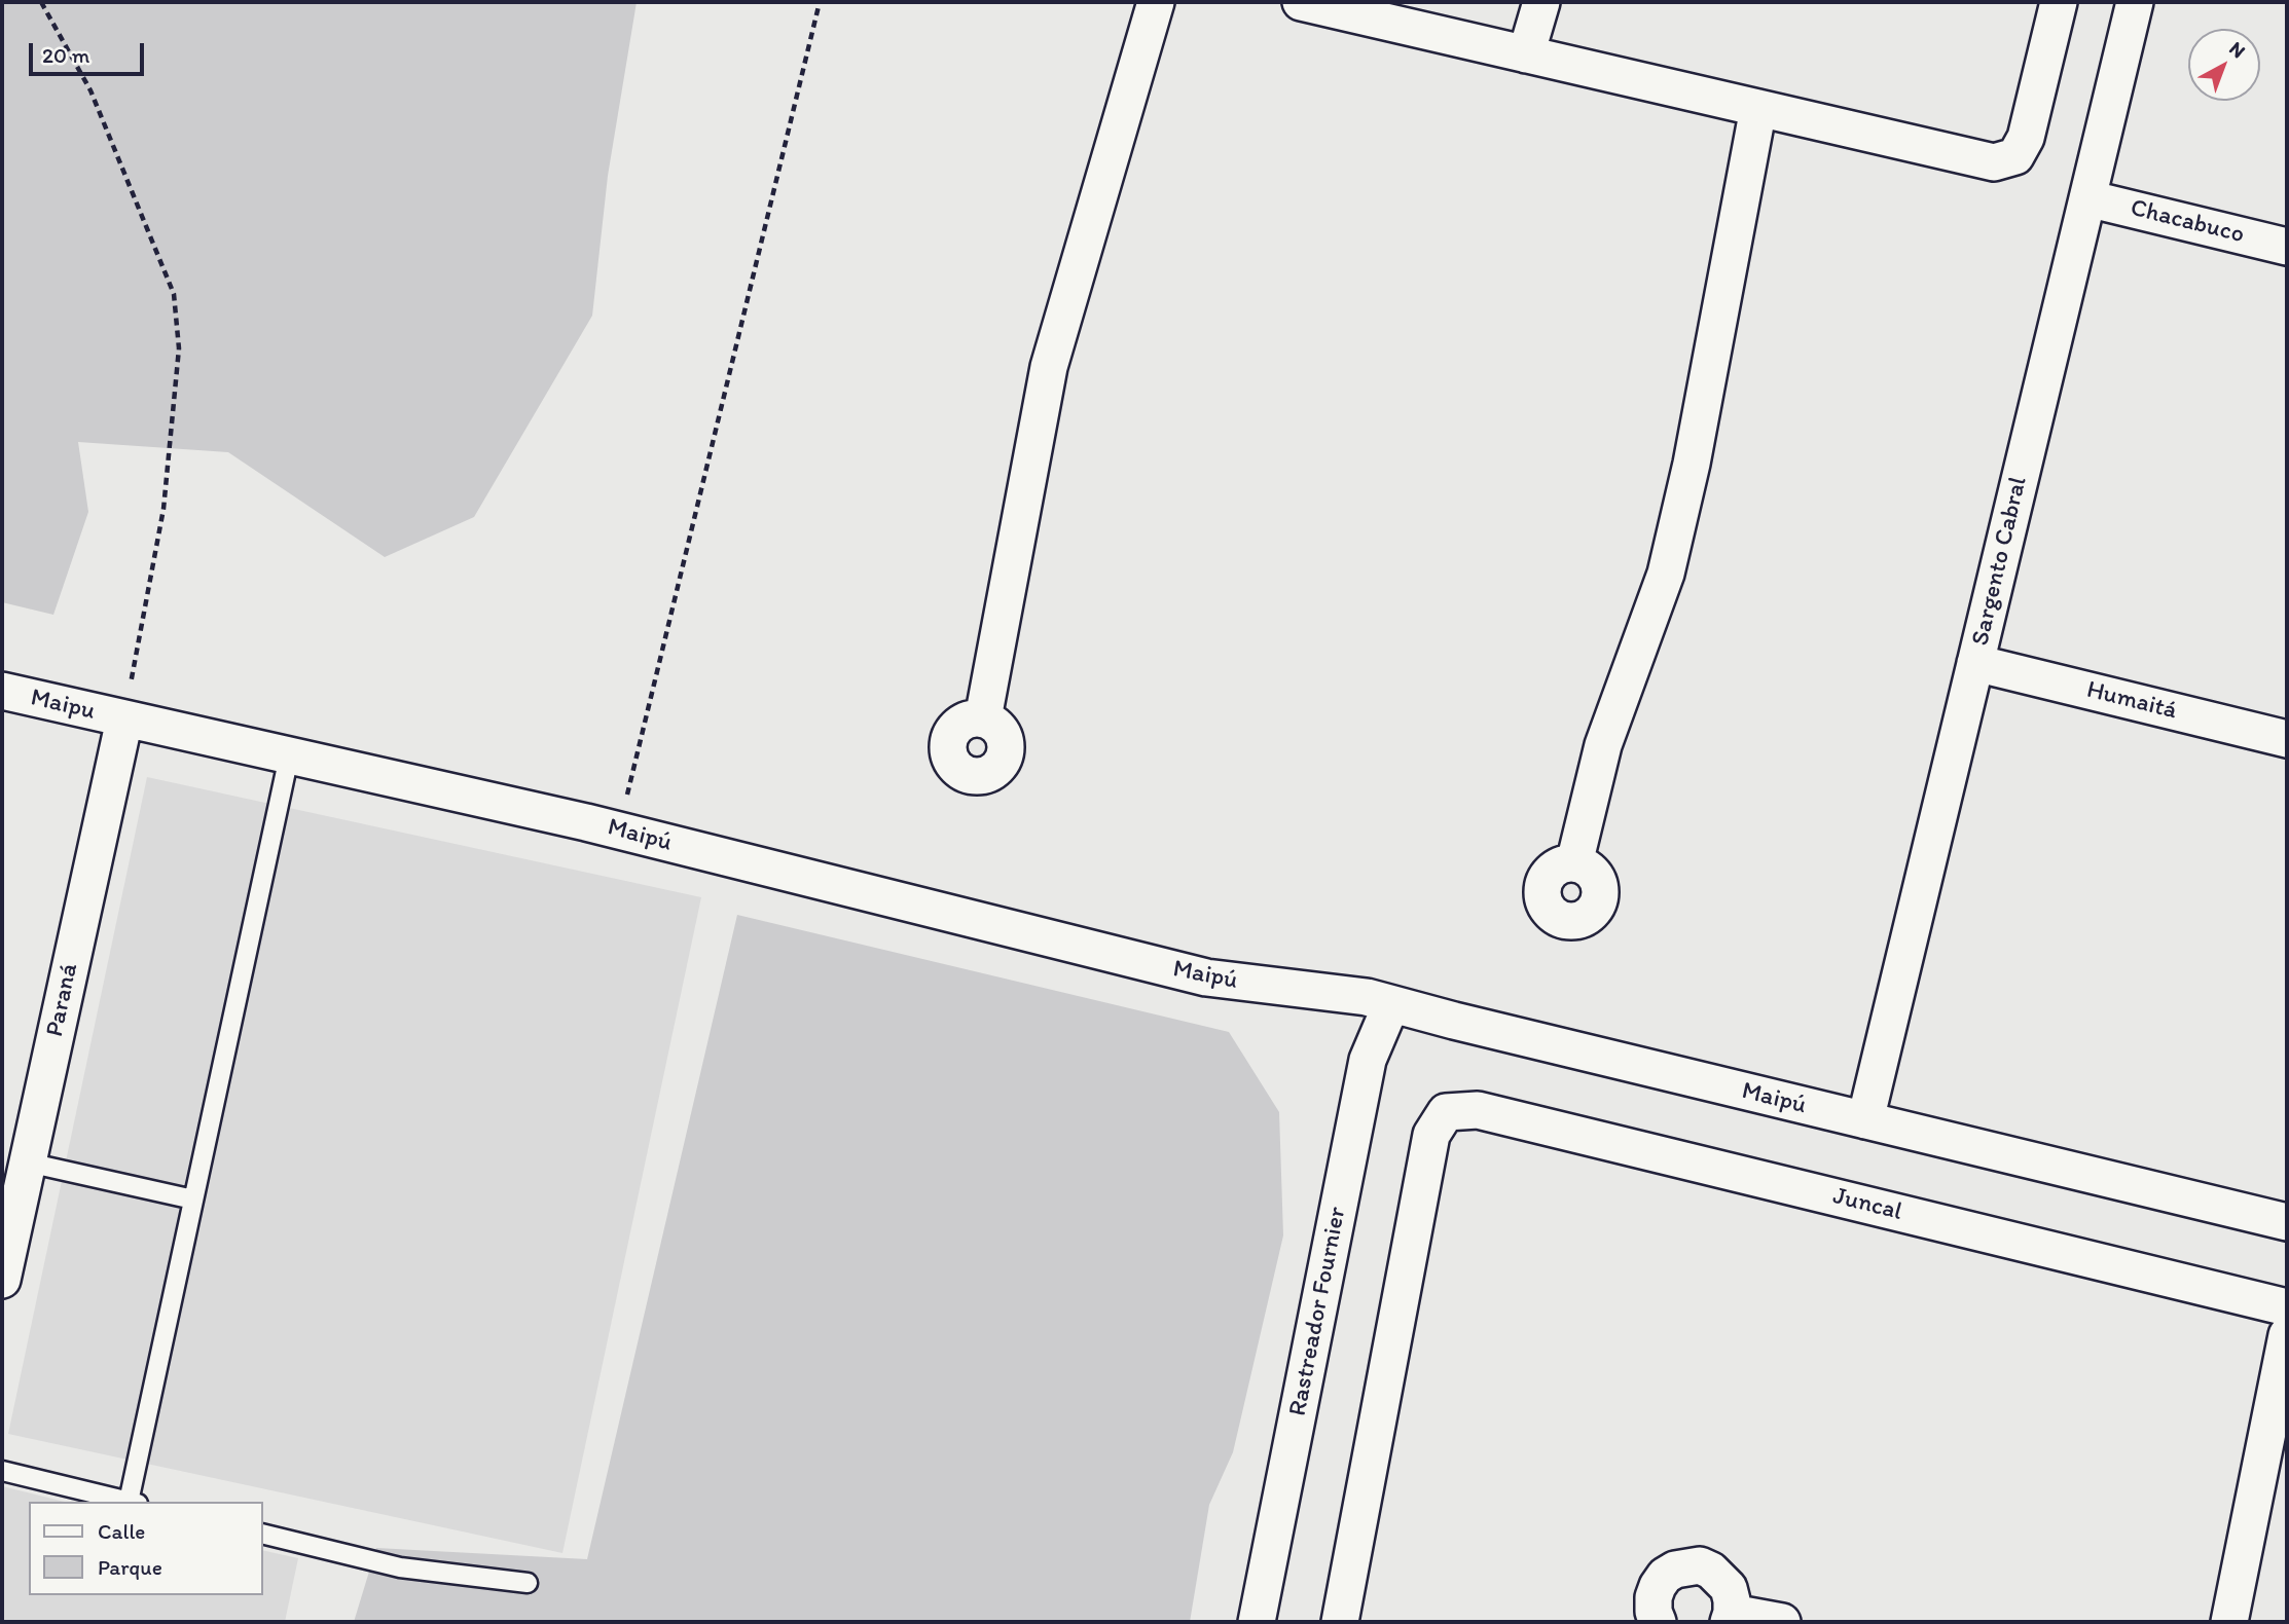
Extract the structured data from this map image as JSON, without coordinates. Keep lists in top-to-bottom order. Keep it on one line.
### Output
{"streets":{"street":["Chacabuco","Sargento Cabral","Humaitá","Maipu","Maipú","Paraná","Juncal","Rastreador Fournier"]},"crossings":[["Chacabuco","Sargento Cabral"],["Sargento Cabral","Humaitá"],["Sargento Cabral","Maipú"],["Maipu","Maipú"],["Maipu","Paraná"],["Maipú","Paraná"],["Maipú","Rastreador Fournier"]],"legend":["Calle","Parque"],"scale_bar":"20 m","north":"top right"}
